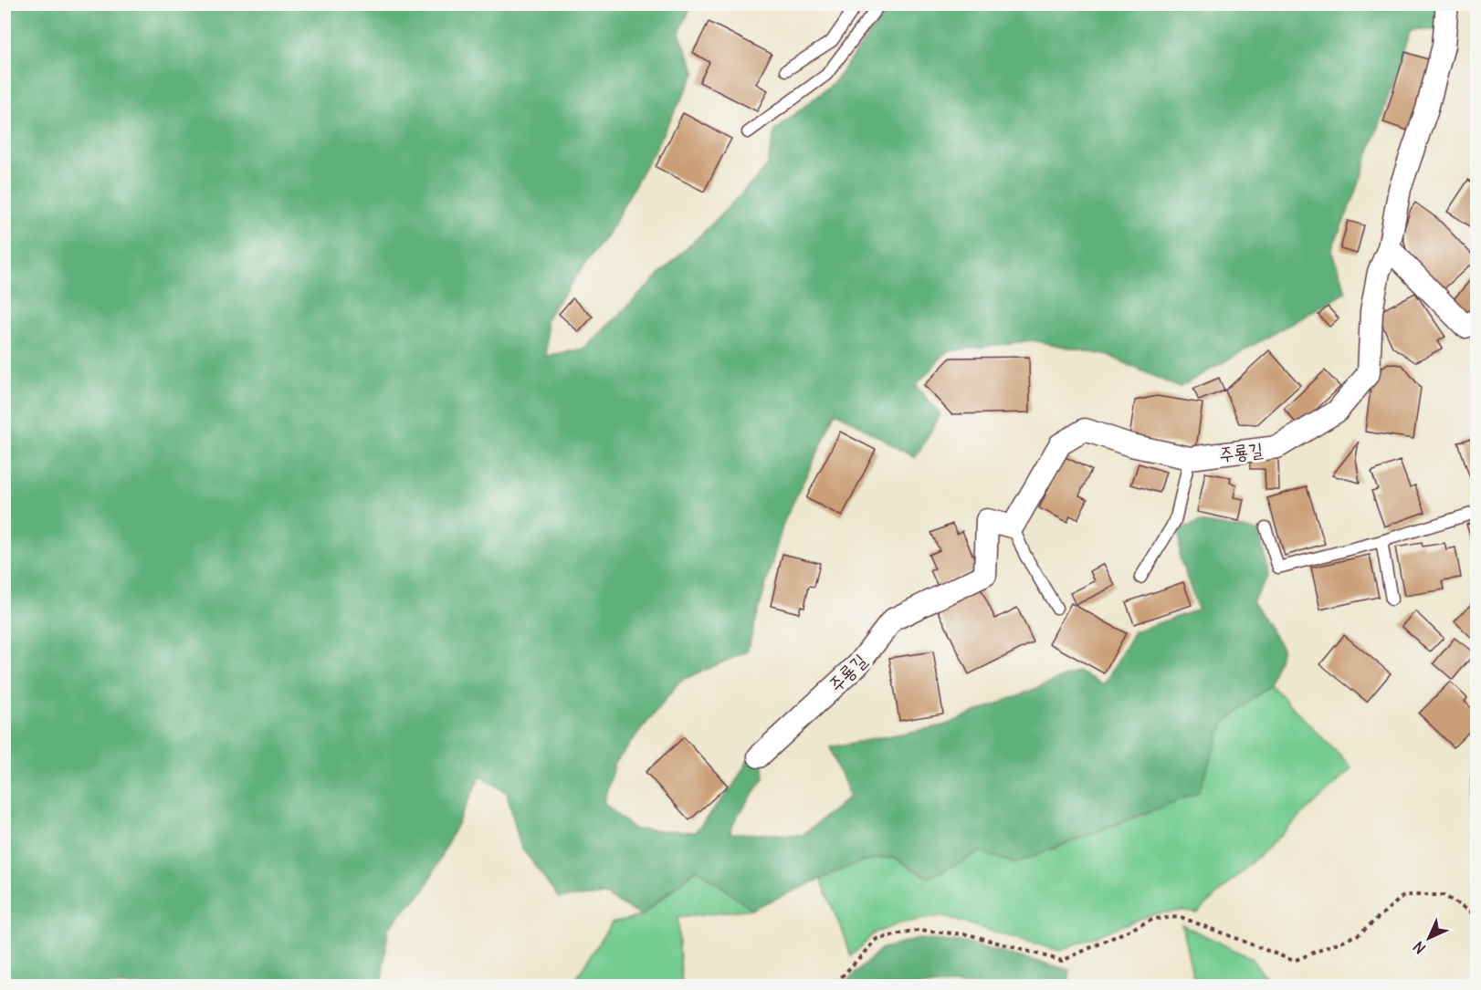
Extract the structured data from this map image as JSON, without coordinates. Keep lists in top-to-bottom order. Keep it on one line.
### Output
{"streets":{"street":["주룡길"]},"north":"bottom left"}
